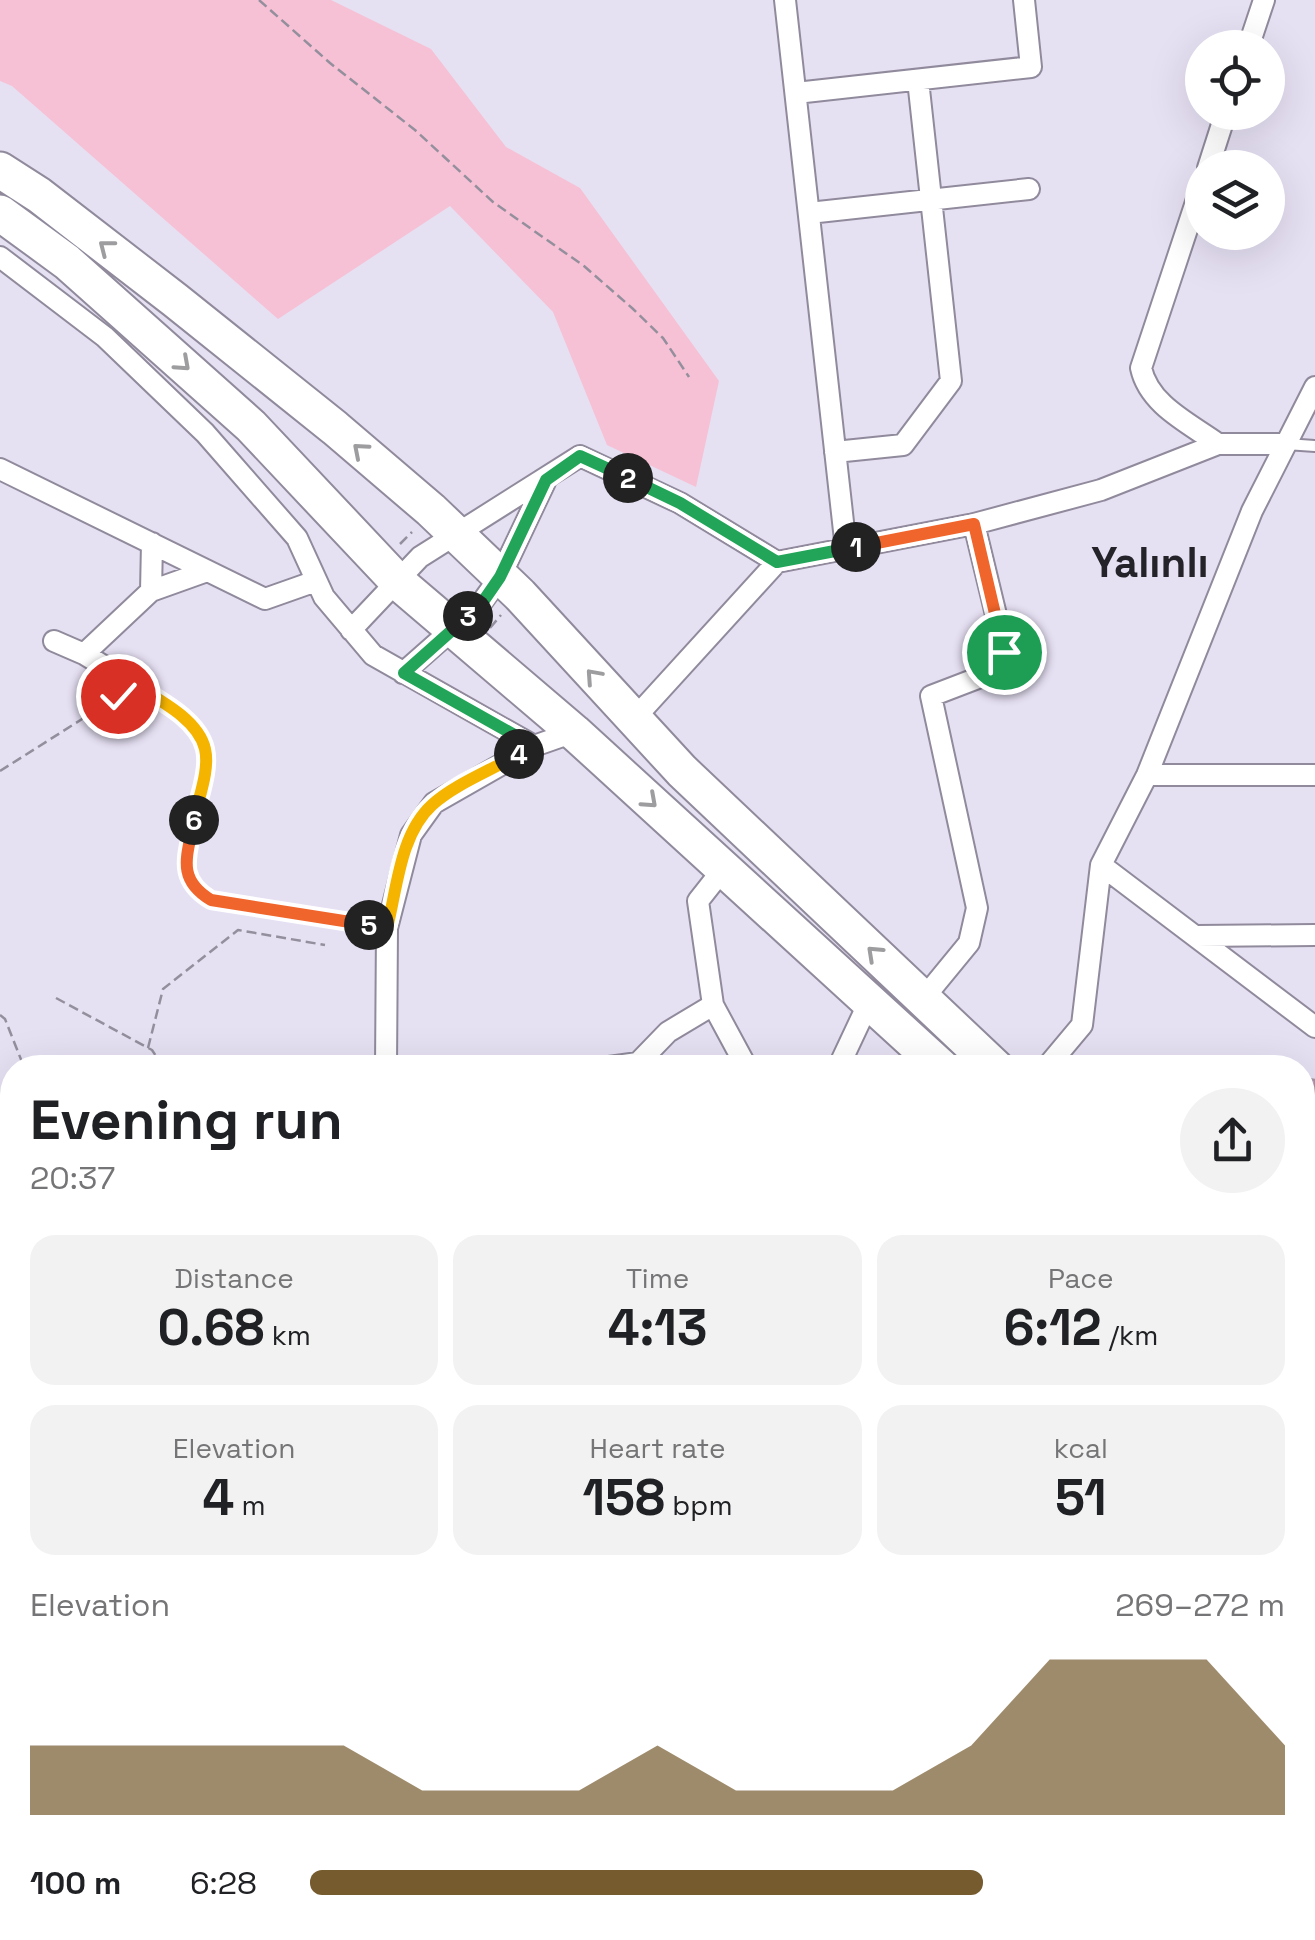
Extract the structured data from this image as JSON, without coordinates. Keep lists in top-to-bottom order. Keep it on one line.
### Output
{"districts":["Yalınlı"],"page":{"pins":["2","1","3","4","6","5"],"heading":["Evening run","20:37"],"stats":[["Distance","0.68 km"],["Time","4:13"],["Pace","6:12 /km"],["Elevation","4 m"],["Heart rate","158 bpm"],["kcal","51"]],"chart":["Elevation","269–272 m"],"list":[{"name":"100 m","note":"6:28"}]}}
